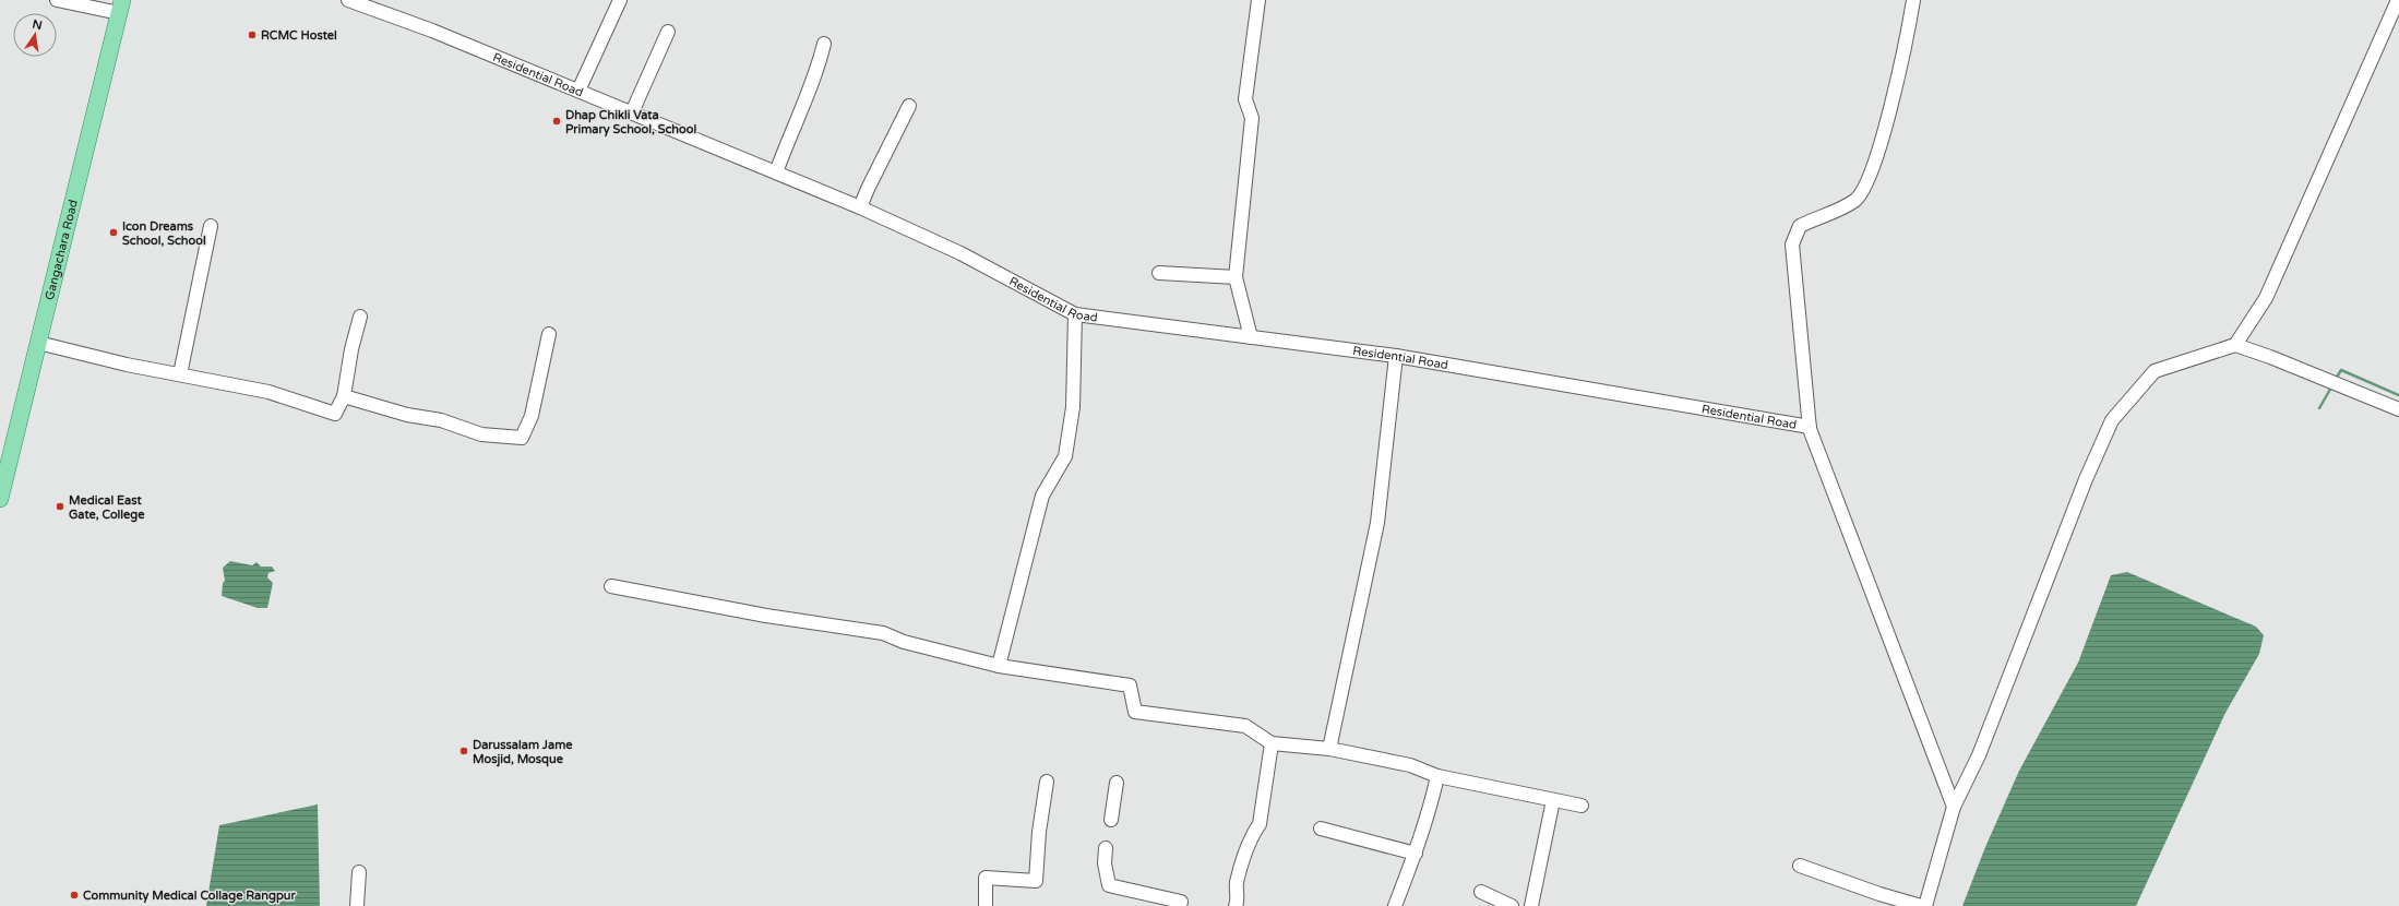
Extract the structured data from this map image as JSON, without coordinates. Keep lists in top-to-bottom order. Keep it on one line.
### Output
{"streets":{"main road":["Gangachara Road"],"street":["Residential Road"]},"places":["RCMC Hostel","Dhap Chikli Vata Primary School, School","Icon Dreams School, School","Medical East Gate, College","Darussalam Jame Mosjid, Mosque","Community Medical Collage Rangpur"],"north":"top"}
